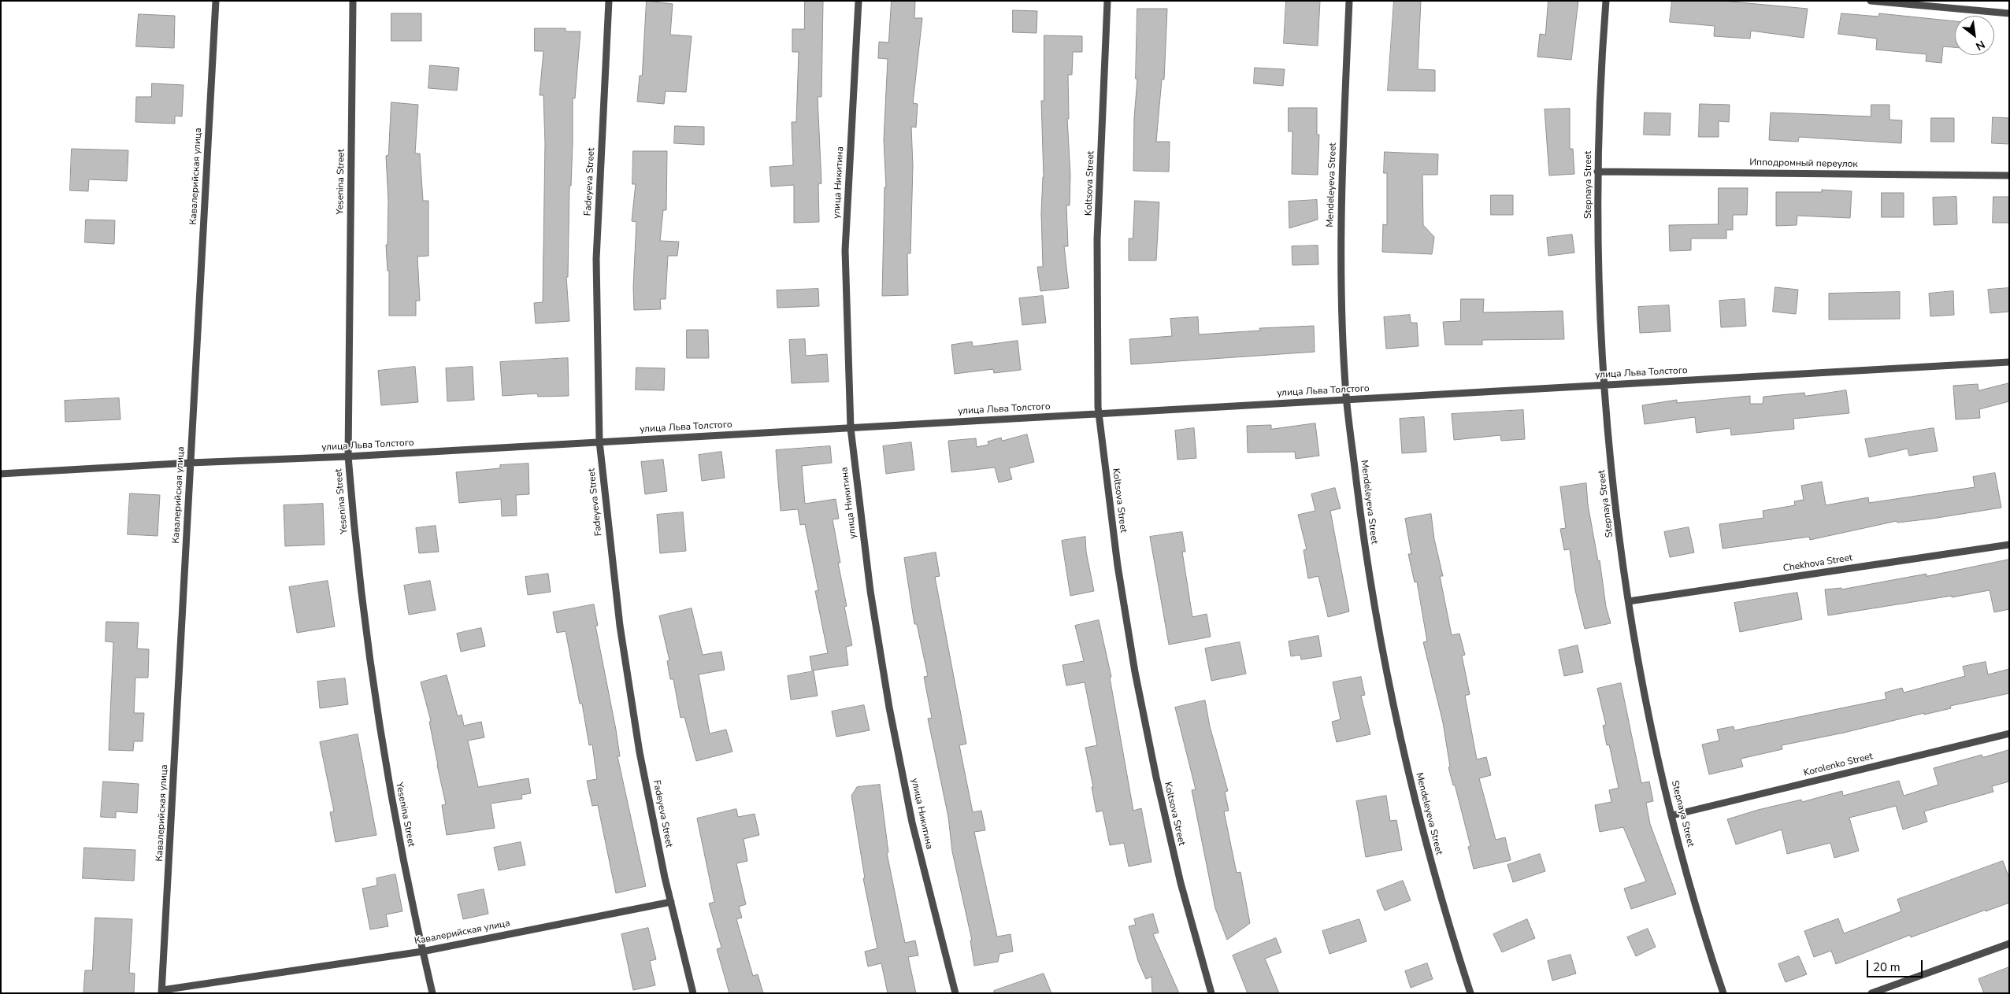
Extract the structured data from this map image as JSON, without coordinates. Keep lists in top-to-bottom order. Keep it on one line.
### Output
{"streets":{"street":["Ипподромный переулок","Кавалерийская улица","Yesenina Street","Fadeyeva Street","улица Никитина","Koltsova Street","Mendeleyeva Street","Stepnaya Street","улица Льва Толстого","Chekhova Street","Korolenko Street"]},"crossings":[["Ипподромный переулок","Stepnaya Street"],["Кавалерийская улица","Yesenina Street"],["Кавалерийская улица","Fadeyeva Street"],["Кавалерийская улица","улица Льва Толстого"],["Yesenina Street","улица Льва Толстого"],["Fadeyeva Street","улица Льва Толстого"],["улица Никитина","улица Льва Толстого"],["Koltsova Street","улица Льва Толстого"],["Mendeleyeva Street","улица Льва Толстого"],["Stepnaya Street","улица Льва Толстого"],["Stepnaya Street","Chekhova Street"],["Stepnaya Street","Korolenko Street"]],"scale_bar":"20 m","north":"bottom right"}
